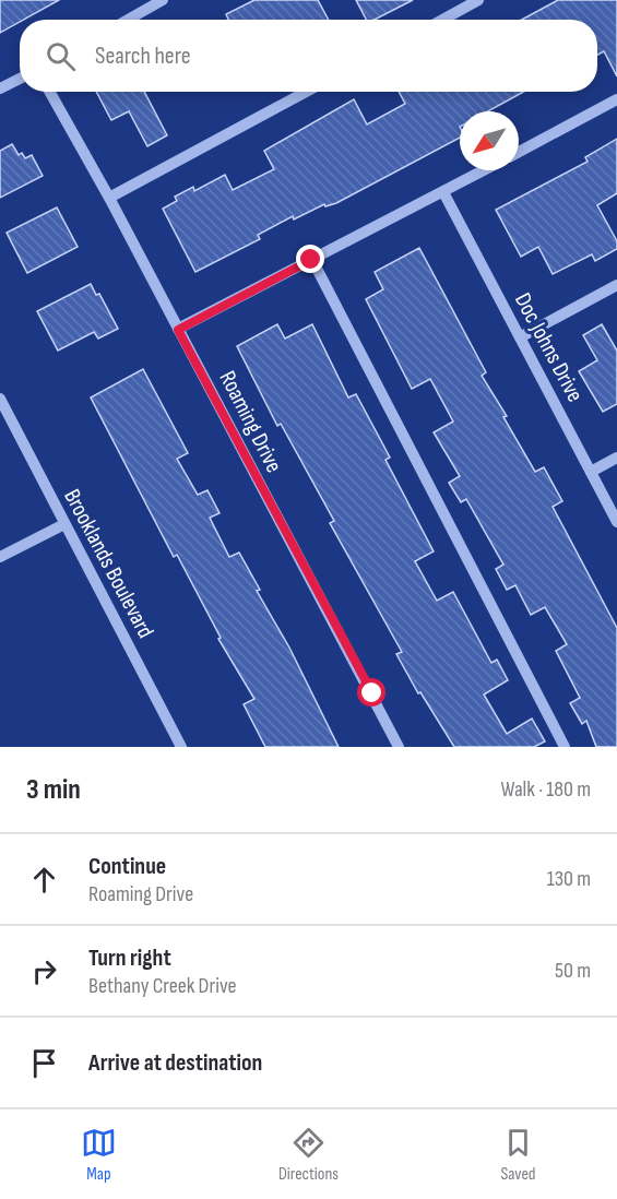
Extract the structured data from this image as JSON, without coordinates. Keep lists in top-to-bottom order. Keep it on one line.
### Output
{"streets":{"street":["Doc Johns Drive","Roaming Drive","Brooklands Boulevard"]},"north":"bottom left","page":{"search":"Search here","heading":["3 min","Walk · 180 m"],"list":[["Continue","Roaming Drive","130 m"],["Turn right","Bethany Creek Drive","50 m"],"Arrive at destination"],"nav":["Map","Directions","Saved"]}}
